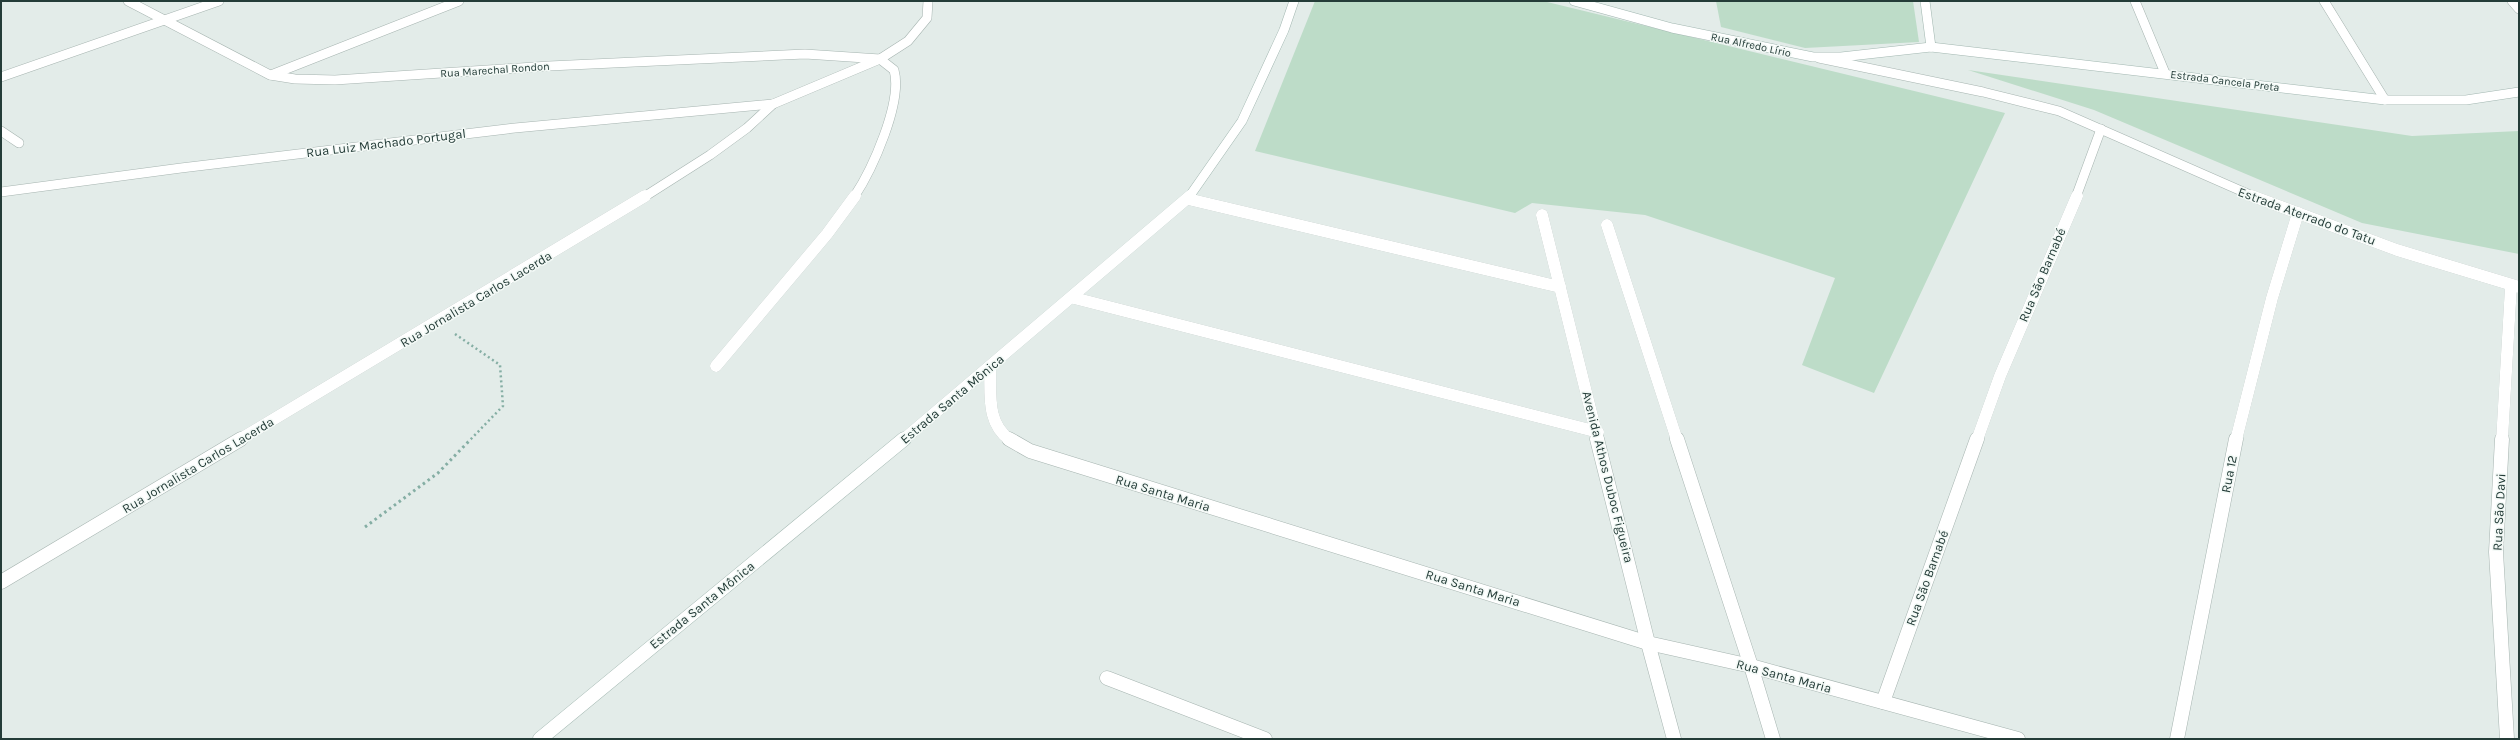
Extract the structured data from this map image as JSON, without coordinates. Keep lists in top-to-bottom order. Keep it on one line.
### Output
{"streets":{"street":["Rua Alfredo Lírio","Rua Marechal Rondon","Estrada Cancela Preta","Rua Luiz Machado Portugal","Estrada Aterrado do Tatu","Rua São Barnabé","Rua Jornalista Carlos Lacerda","Estrada Santa Mônica","Rua 12","Avenida Athos Duboc Figueira","Rua Santa Maria","Rua São Davi"]},"crossings":[["Rua Alfredo Lírio","Estrada Cancela Preta"],["Rua Marechal Rondon","Rua Jornalista Carlos Lacerda"],["Rua Luiz Machado Portugal","Rua Jornalista Carlos Lacerda"],["Estrada Aterrado do Tatu","Rua São Barnabé"],["Estrada Aterrado do Tatu","Rua 12"],["Estrada Aterrado do Tatu","Rua São Davi"],["Rua São Barnabé","Rua Santa Maria"],["Estrada Santa Mônica","Rua Santa Maria"],["Avenida Athos Duboc Figueira","Rua Santa Maria"]]}
